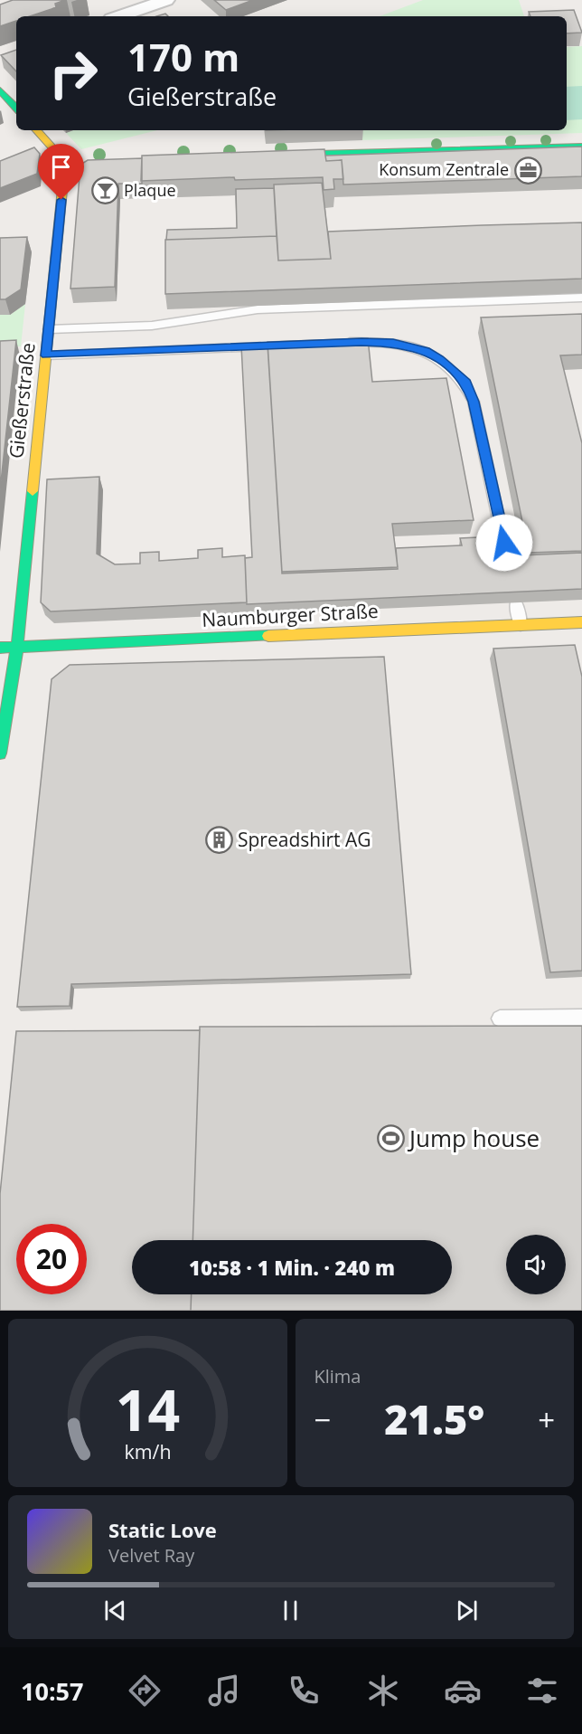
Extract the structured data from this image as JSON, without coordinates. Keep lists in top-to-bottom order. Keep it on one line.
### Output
{"streets":{"street":["Gießerstraße","Naumburger Straße"]},"crossings":[["Gießerstraße","Naumburger Straße"]],"places":{"office":["Konsum Zentrale"],"bar":["Plaque"],"building":["Spreadshirt AG"],"sports":["Jump house"]},"page":{"turn":["170 m","Gießerstraße"],"limit":"20","trip":"10:58 · 1 Min. · 240 m","tile":"Klima","heat":["−","21.5°","+"],"song":["Static Love","Velvet Ray"],"tabs":"10:57","gauge":["14","km/h"]}}
